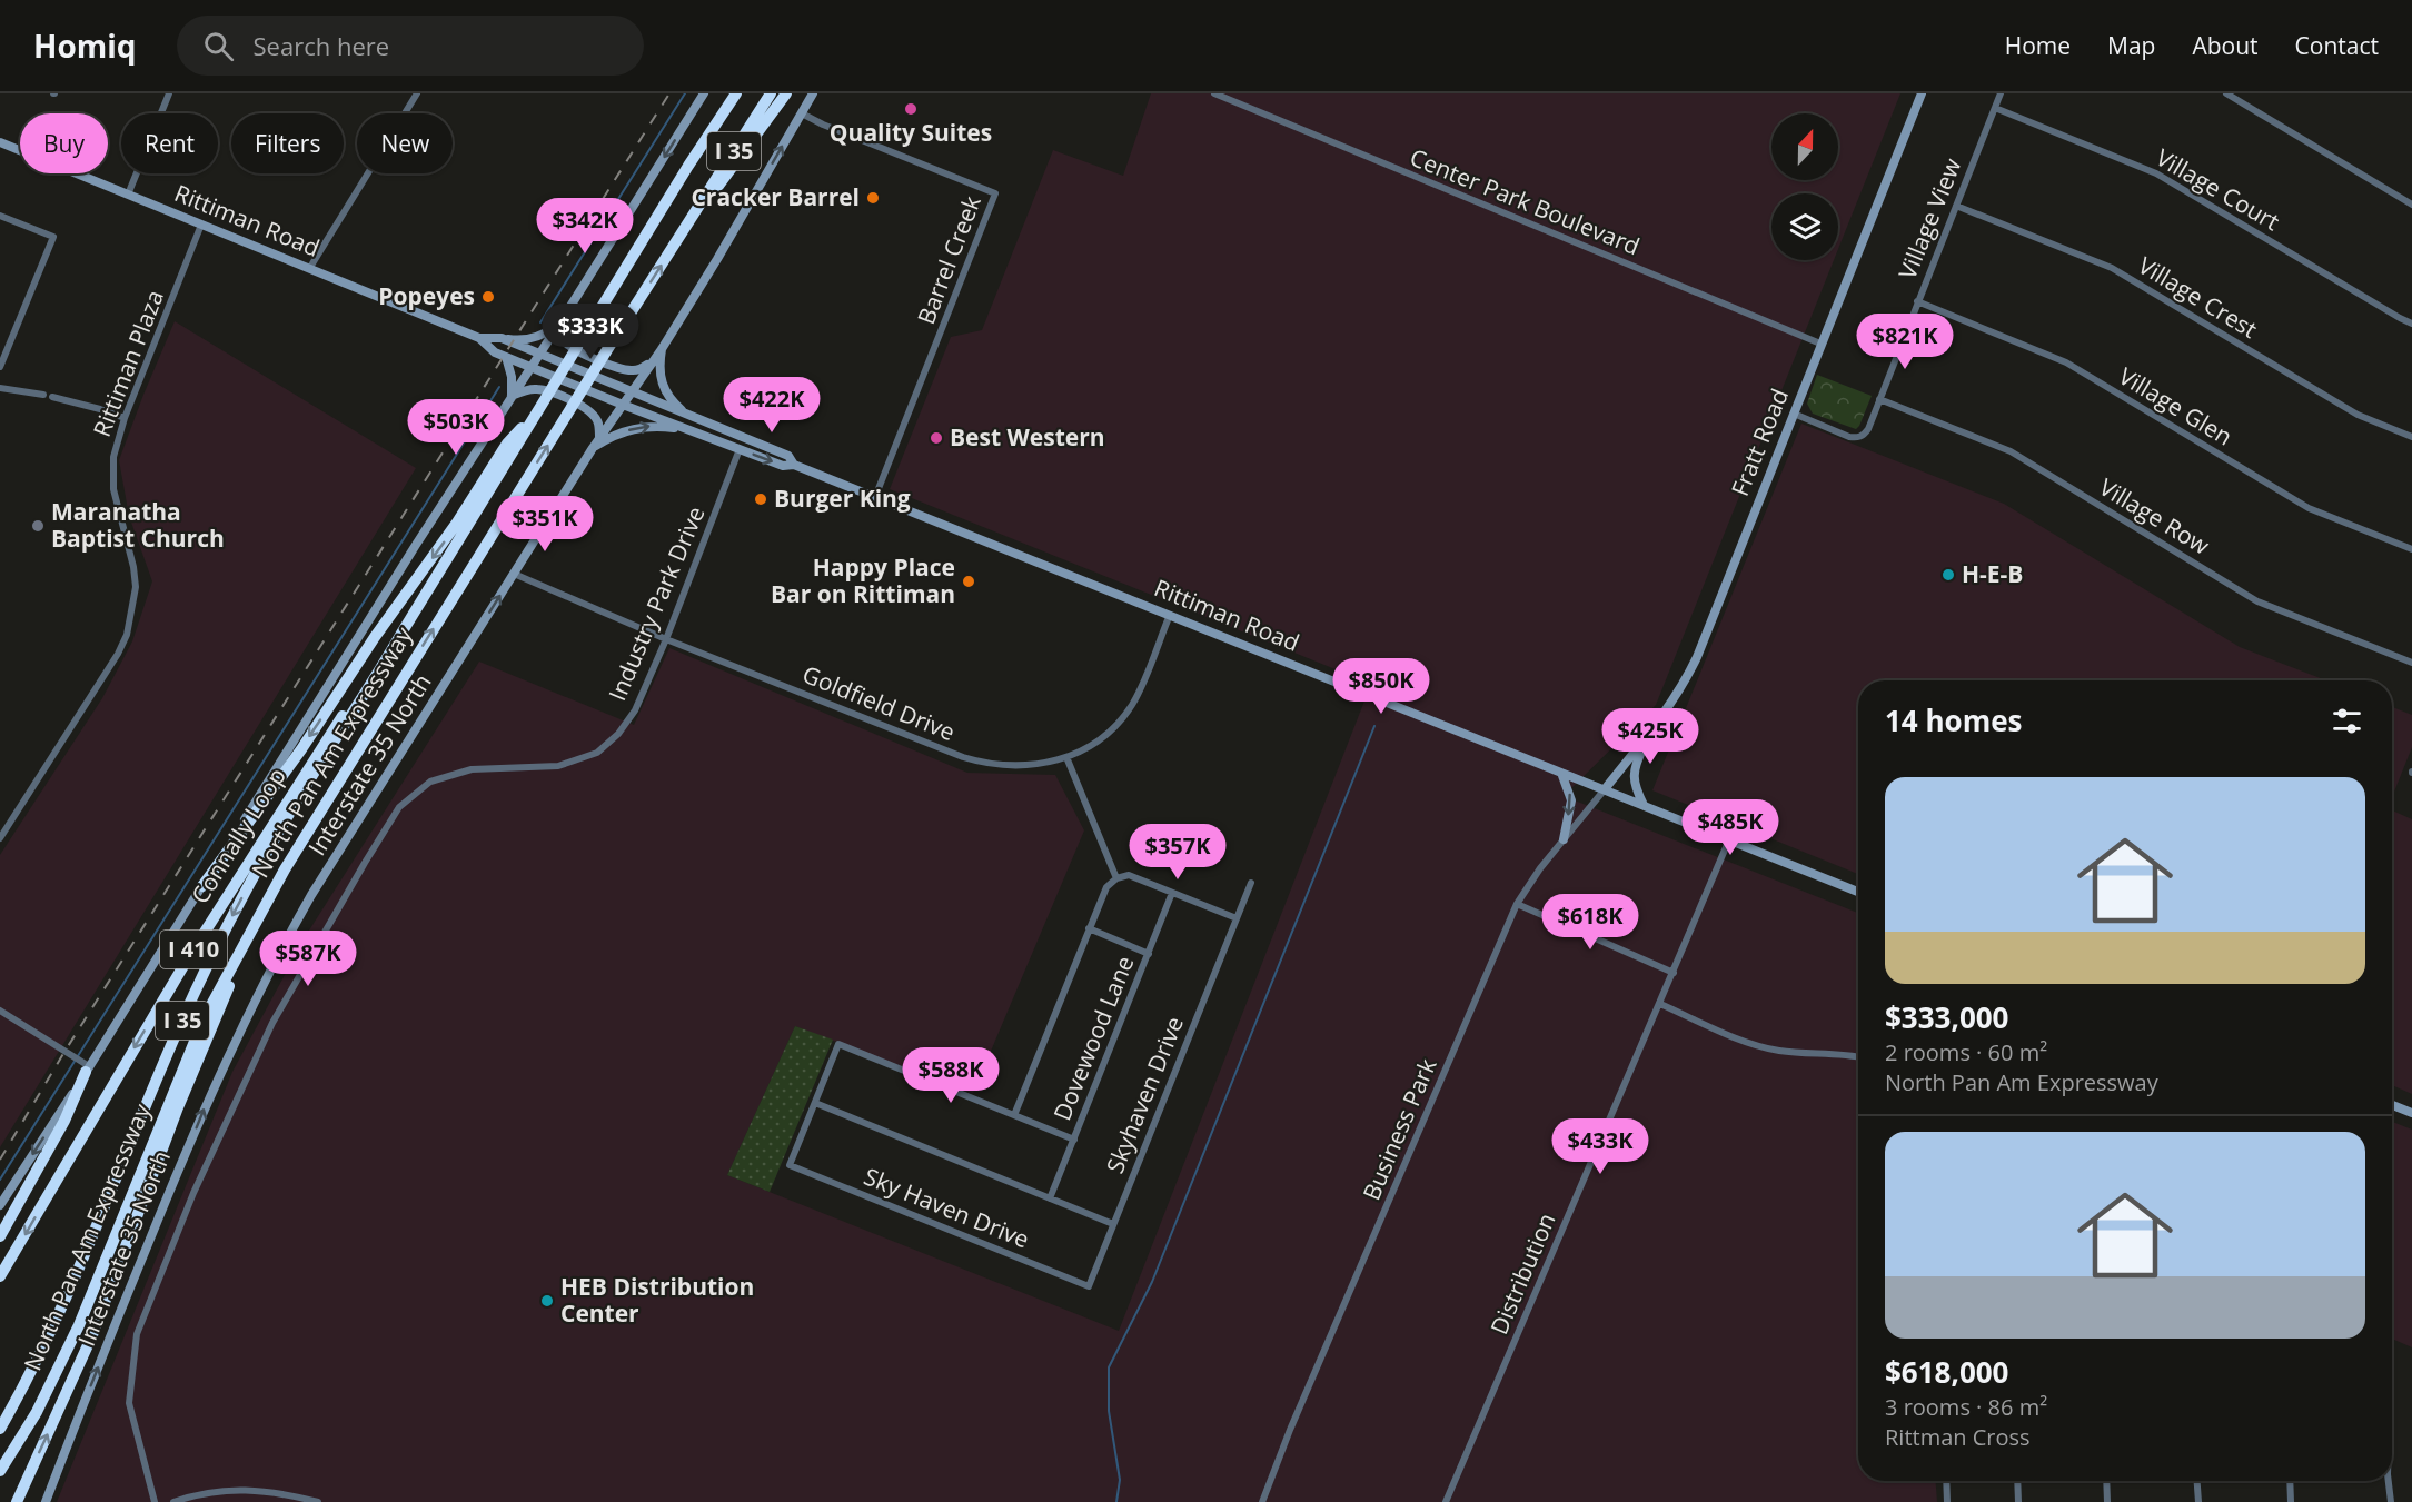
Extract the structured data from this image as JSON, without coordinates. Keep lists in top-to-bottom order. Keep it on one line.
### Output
{"streets":{"highway":["I 35","North Pan Am Expressway","Connally Loop","I 410"],"main road":["Rittiman Road","Fratt Road","Interstate 35 North"],"street":["Village Court","Center Park Boulevard","Village View","Barrel Creek","Village Crest","Rittiman Plaza","Village Glen","Village Row","Industry Park Drive","Goldfield Drive","Dovewood Lane","Skyhaven Drive","Business Park","Sky Haven Drive","Distribution"]},"crossings":[["Village Court","Village View"],["Center Park Boulevard","Fratt Road"],["Village View","Village Crest"],["Village View","Village Glen"],["Village View","Fratt Road"],["Village View","Village Row"],["Rittiman Road","Barrel Creek"],["Rittiman Road","Rittiman Plaza"],["Rittiman Road","Fratt Road"],["Rittiman Road","Industry Park Drive"],["Rittiman Road","Goldfield Drive"],["Rittiman Road","Interstate 35 North"],["Rittiman Road","Business Park"],["Rittiman Road","Distribution"],["Barrel Creek","Interstate 35 North"],["Fratt Road","Business Park"],["Industry Park Drive","Goldfield Drive"],["Goldfield Drive","Interstate 35 North"],["North Pan Am Expressway","Connally Loop"],["North Pan Am Expressway","I 410"],["Skyhaven Drive","Sky Haven Drive"]],"one_way":["Interstate 35 North"],"places":["Quality Suites","Cracker Barrel","Popeyes","Best Western","Burger King","Maranatha Baptist Church","H-E-B","Happy Place Bar on Rittiman","HEB Distribution Center"],"north":"top","page":{"header":"Homiq","search":"Search here","nav":["Home","Map","About","Contact"],"chip":["Buy","Rent","Filters","New"],"price":["$342K","$333K","$821K","$422K","$503K","$351K","$850K","$425K","$485K","$357K","$618K","$587K","$588K","$433K"],"heading":"14 homes","list":[{"name":"$333,000","note":"2 rooms · 60 m² · North Pan Am Expressway"},{"name":"$618,000","note":"3 rooms · 86 m² · Rittman Cross"}]}}
